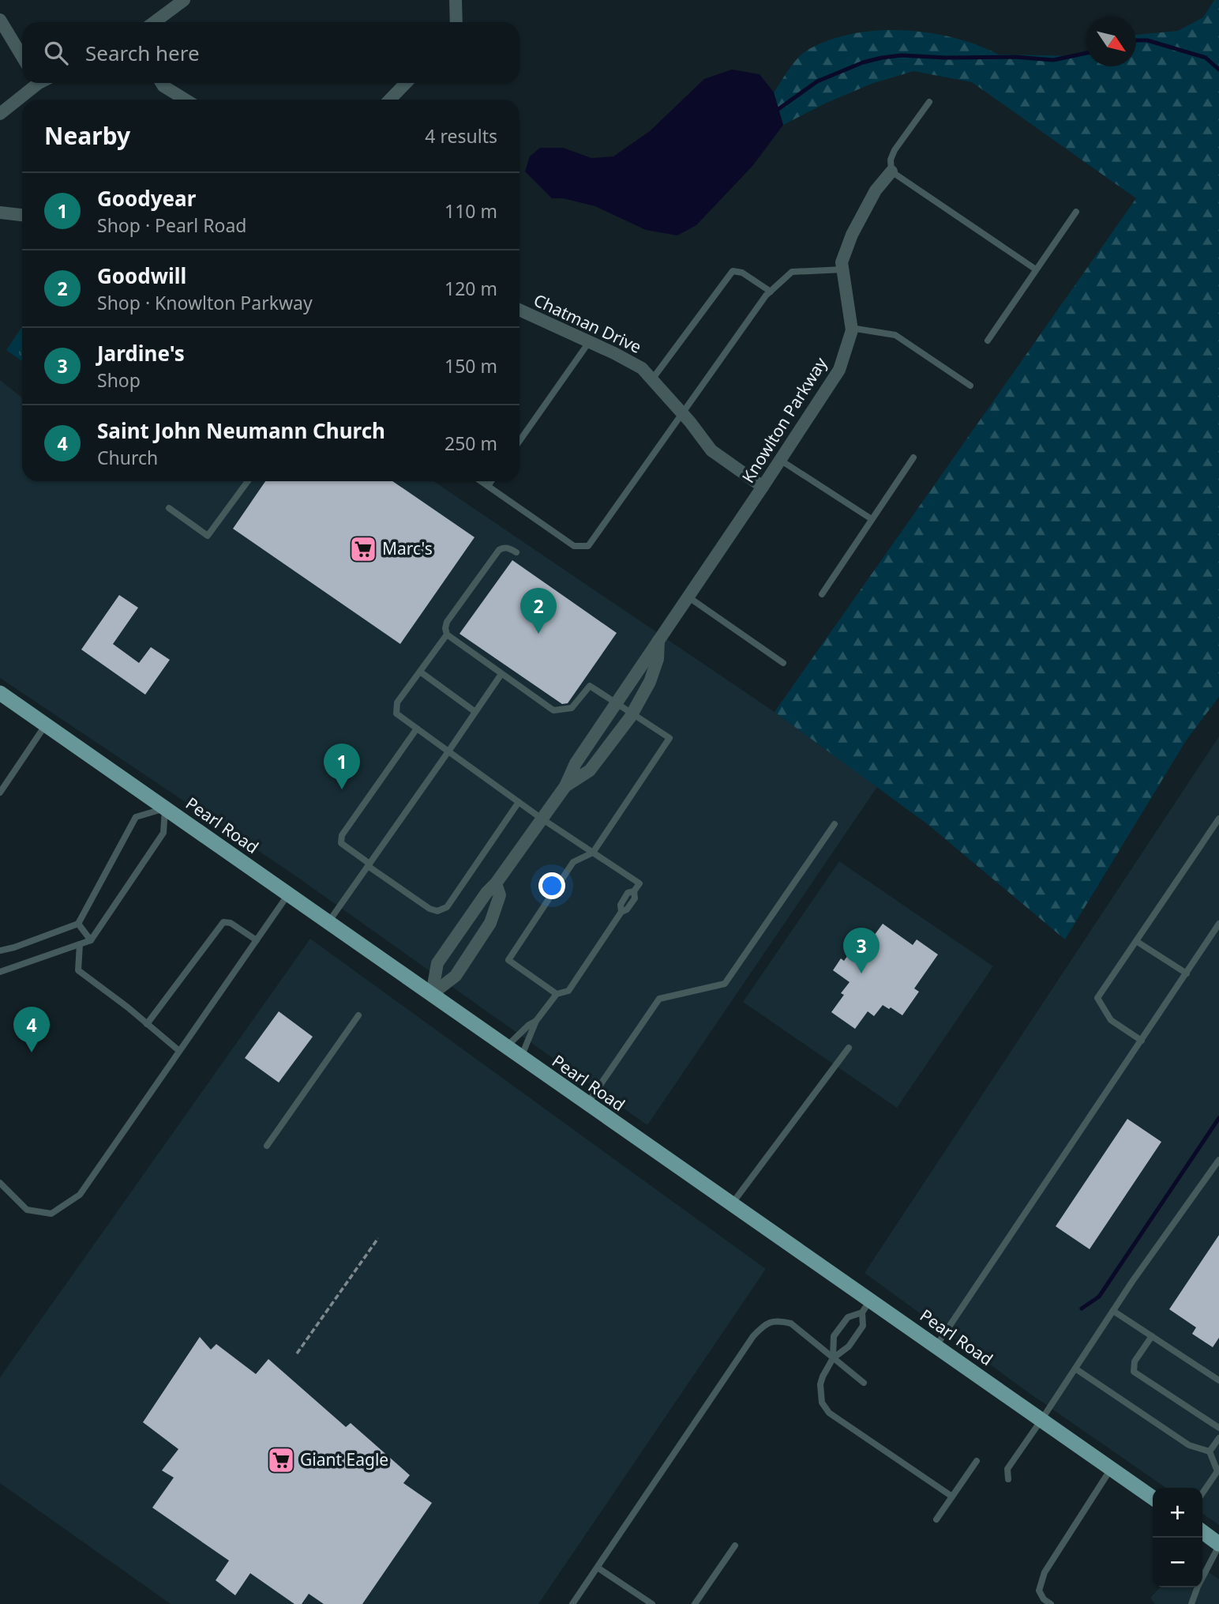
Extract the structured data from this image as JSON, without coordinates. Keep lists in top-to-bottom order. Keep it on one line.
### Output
{"streets":{"main road":["Pearl Road"],"street":["Chatman Drive","Knowlton Parkway"]},"crossings":[["Chatman Drive","Knowlton Parkway"],["Knowlton Parkway","Pearl Road"]],"places":{"supermarket":["Marc's","Giant Eagle"]},"north":"bottom right","page":{"search":"Search here","heading":["Nearby","4 results"],"list":[{"mark":"1","name":"Goodyear","note":"Shop · Pearl Road","value":"110 m"},{"mark":"2","name":"Goodwill","note":"Shop · Knowlton Parkway","value":"120 m"},{"mark":"3","name":"Jardine's","note":"Shop","value":"150 m"},{"mark":"4","name":"Saint John Neumann Church","note":"Church","value":"250 m"}],"pins":["2","1","3","4"],"map_buttons":["+","−"]}}
